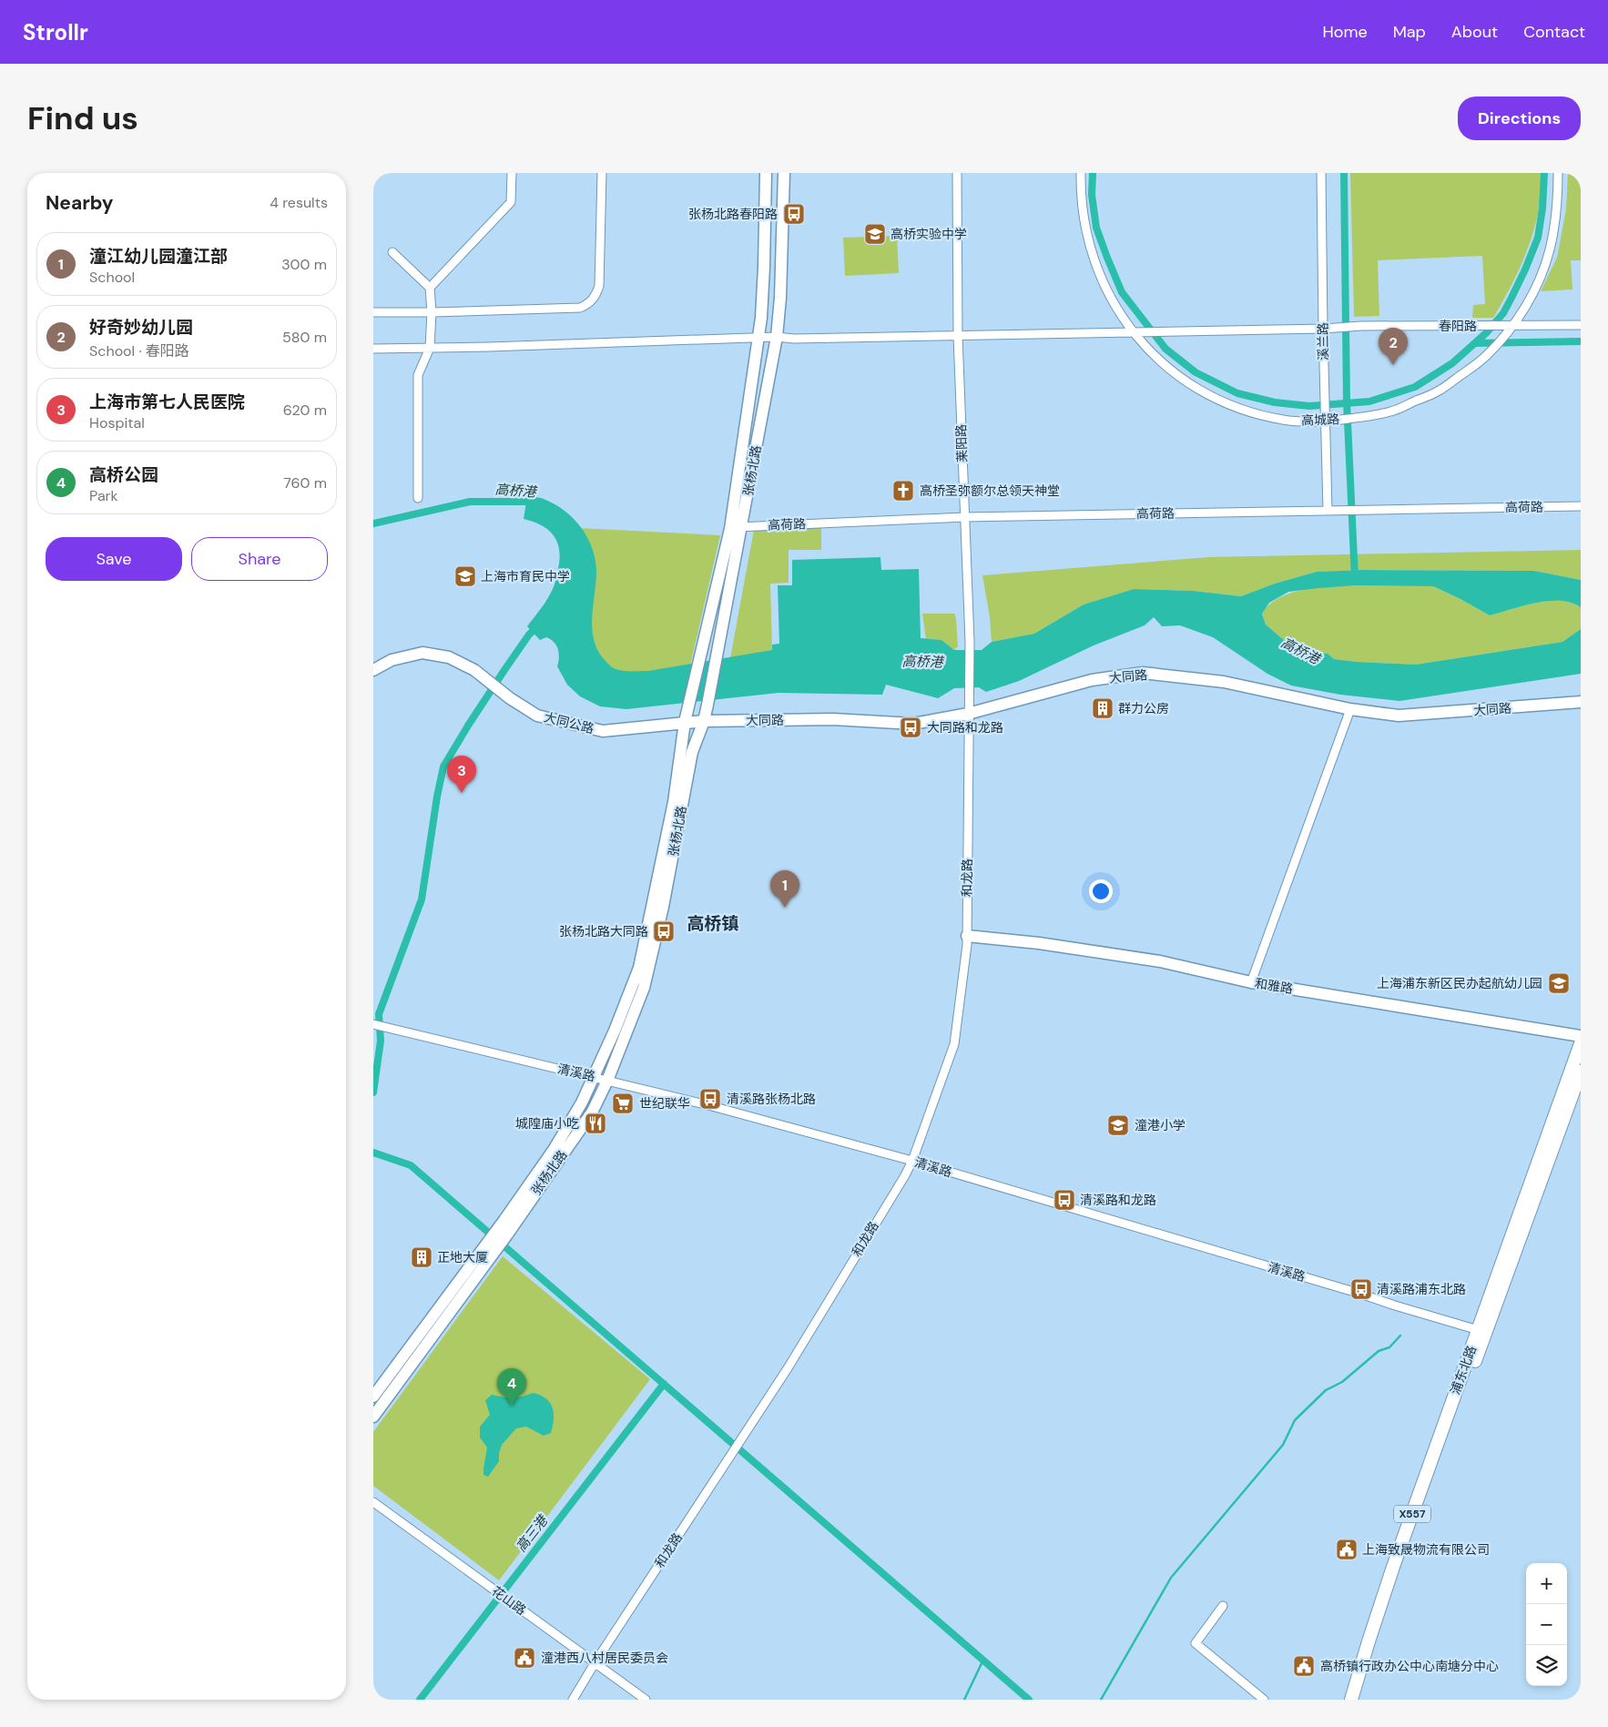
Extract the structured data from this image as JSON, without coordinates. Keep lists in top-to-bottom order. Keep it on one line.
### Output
{"streets":{"main road":["张杨北路","大同路","大同公路","和雅路","浦东北路","X557"],"street":["春阳路","溪兰路","高城路","莱阳路","高荷路","和龙路","清溪路","花山路"]},"crossings":[["春阳路","溪兰路"],["春阳路","高城路"],["春阳路","莱阳路"],["春阳路","张杨北路"],["溪兰路","高城路"],["溪兰路","高荷路"],["莱阳路","高荷路"],["莱阳路","大同路"],["莱阳路","和龙路"],["张杨北路","高荷路"],["张杨北路","大同路"],["张杨北路","大同公路"],["张杨北路","清溪路"],["大同路","大同公路"],["大同路","和龙路"],["和龙路","和雅路"],["和龙路","清溪路"],["和龙路","花山路"],["清溪路","浦东北路"]],"districts":["高桥镇"],"water":["高桥港","高三港"],"places":{"bus stop":["张杨北路春阳路","大同路和龙路","张杨北路大同路","清溪路张杨北路","清溪路和龙路","清溪路浦东北路"],"school or university":["高桥实验中学","上海市育民中学","上海浦东新区民办起航幼儿园","潼港小学"],"church":["高桥圣弥额尔总领天神堂"],"building":["群力公房","正地大厦"],"supermarket":["世纪联华"],"restaurant":["城隍庙小吃"],"public building":["上海致晟物流有限公司","潼港西八村居民委员会","高桥镇行政办公中心南塘分中心"]},"page":{"header":"Strollr","nav":["Home","Map","About","Contact"],"buttons":["Directions",["Save","Share"]],"title":"Find us","heading":["Nearby","4 results"],"list":[{"mark":"1","name":"潼江幼儿园潼江部","note":"School","value":"300 m"},{"mark":"2","name":"好奇妙幼儿园","note":"School · 春阳路","value":"580 m"},{"mark":"3","name":"上海市第七人民医院","note":"Hospital","value":"620 m"},{"mark":"4","name":"高桥公园","note":"Park","value":"760 m"}],"pins":["2","3","1","4"],"map_buttons":["+","−"]}}
